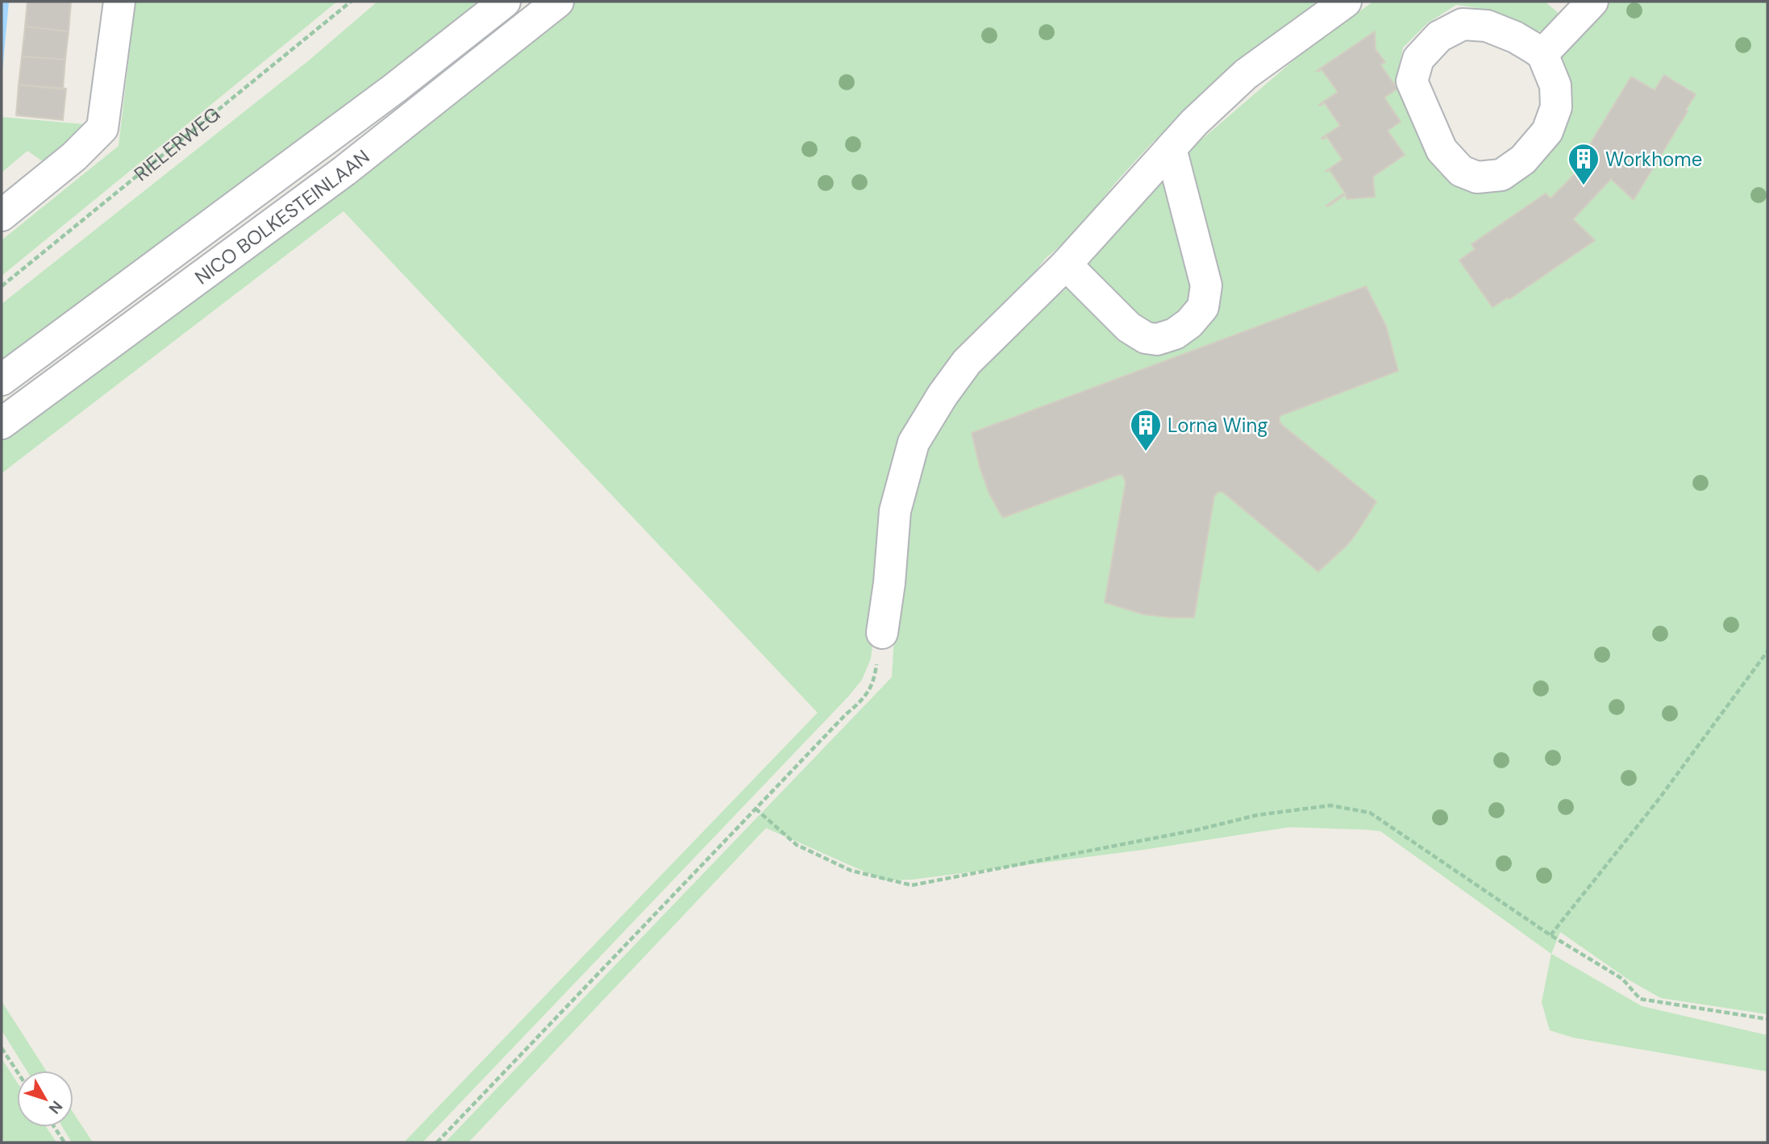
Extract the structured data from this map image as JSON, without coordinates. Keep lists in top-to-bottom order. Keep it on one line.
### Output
{"streets":{"street":["NICO BOLKESTEINLAAN"],"path":["RIELERWEG"]},"places":{"building":["Workhome","Lorna Wing"]},"north":"bottom right"}
